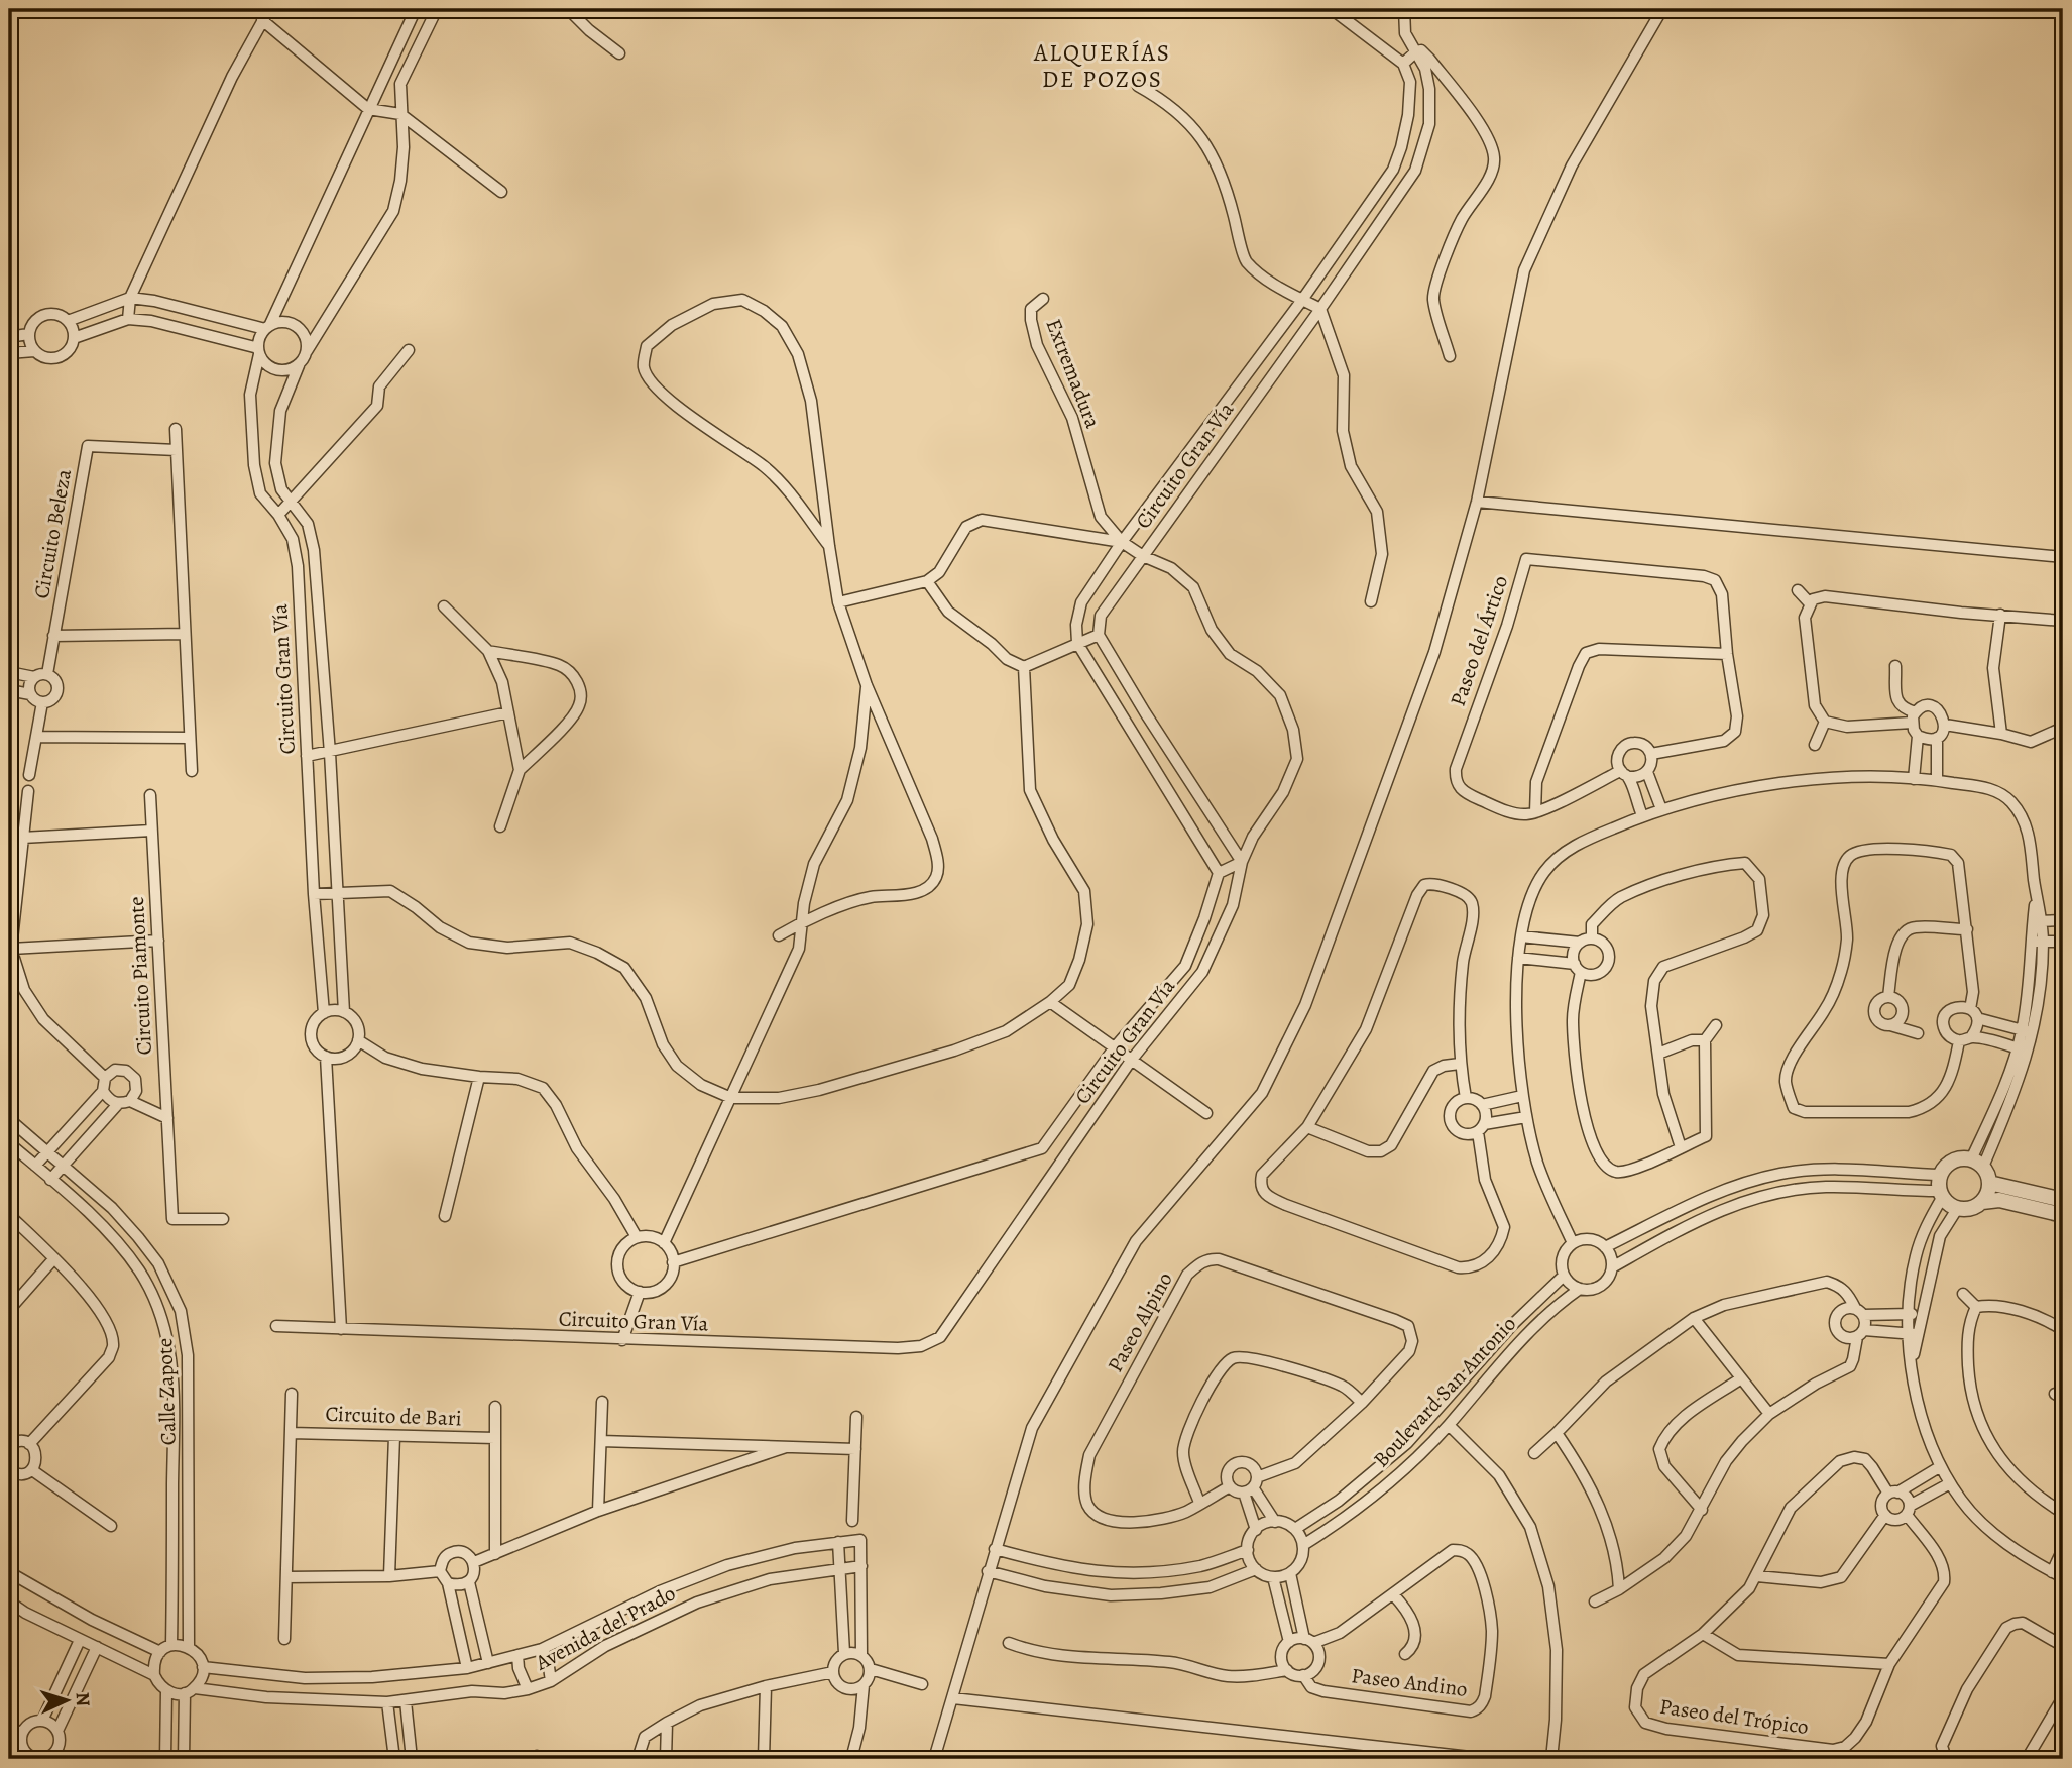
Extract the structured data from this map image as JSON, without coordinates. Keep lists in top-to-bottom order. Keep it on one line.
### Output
{"streets":{"street":["Extremadura","Circuito Gran Vía","Circuito Beleza","Paseo del Ártico","Circuito Piamonte","Paseo Alpino","Calle Zapote","Boulevard San Antonio","Circuito de Bari","Avenida del Prado","Paseo Andino","Paseo del Trópico"]},"crossings":[["Extremadura","Circuito Gran Vía"],["Calle Zapote","Avenida del Prado"]],"districts":["ALQUERÍAS DE POZOS"],"north":"right"}
